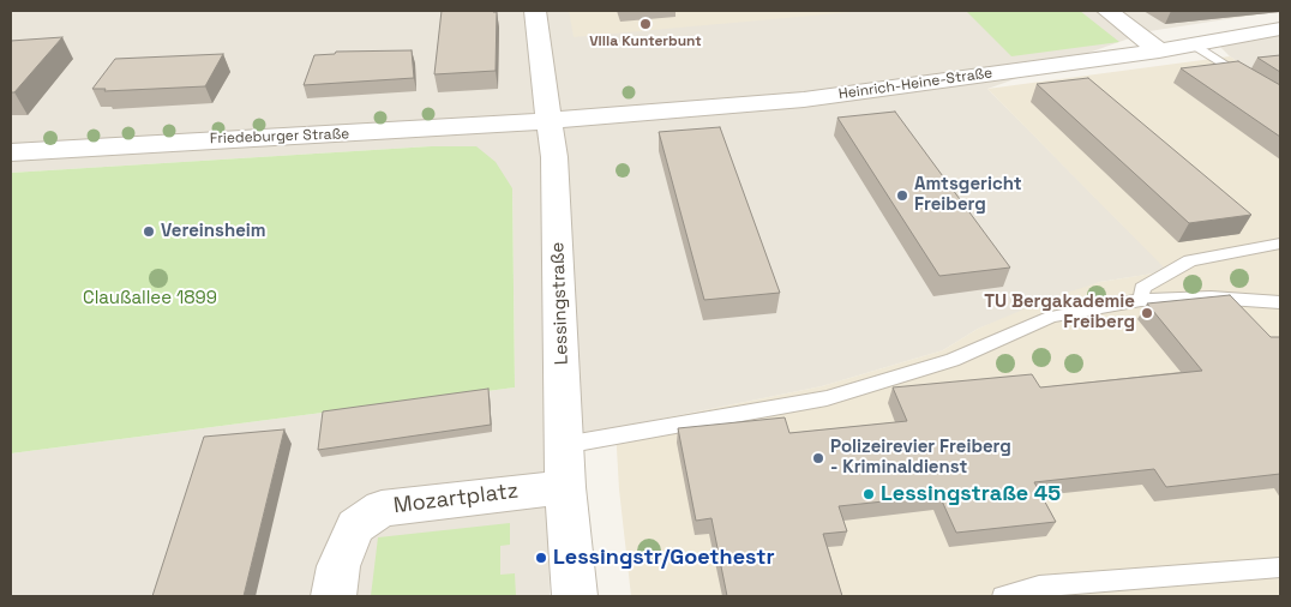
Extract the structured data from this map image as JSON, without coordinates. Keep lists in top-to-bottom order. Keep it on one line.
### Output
{"streets":{"street":["Heinrich-Heine-Straße","Friedeburger Straße","Lessingstraße","Mozartplatz"]},"crossings":[["Heinrich-Heine-Straße","Friedeburger Straße"],["Heinrich-Heine-Straße","Lessingstraße"],["Friedeburger Straße","Lessingstraße"],["Lessingstraße","Mozartplatz"]],"parks":["Claußallee 1899"],"places":["Villa Kunterbunt","Amtsgericht Freiberg","Vereinsheim","TU Bergakademie Freiberg","Polizeirevier Freiberg - Kriminaldienst","Lessingstraße 45","Lessingstr/Goethestr"]}
